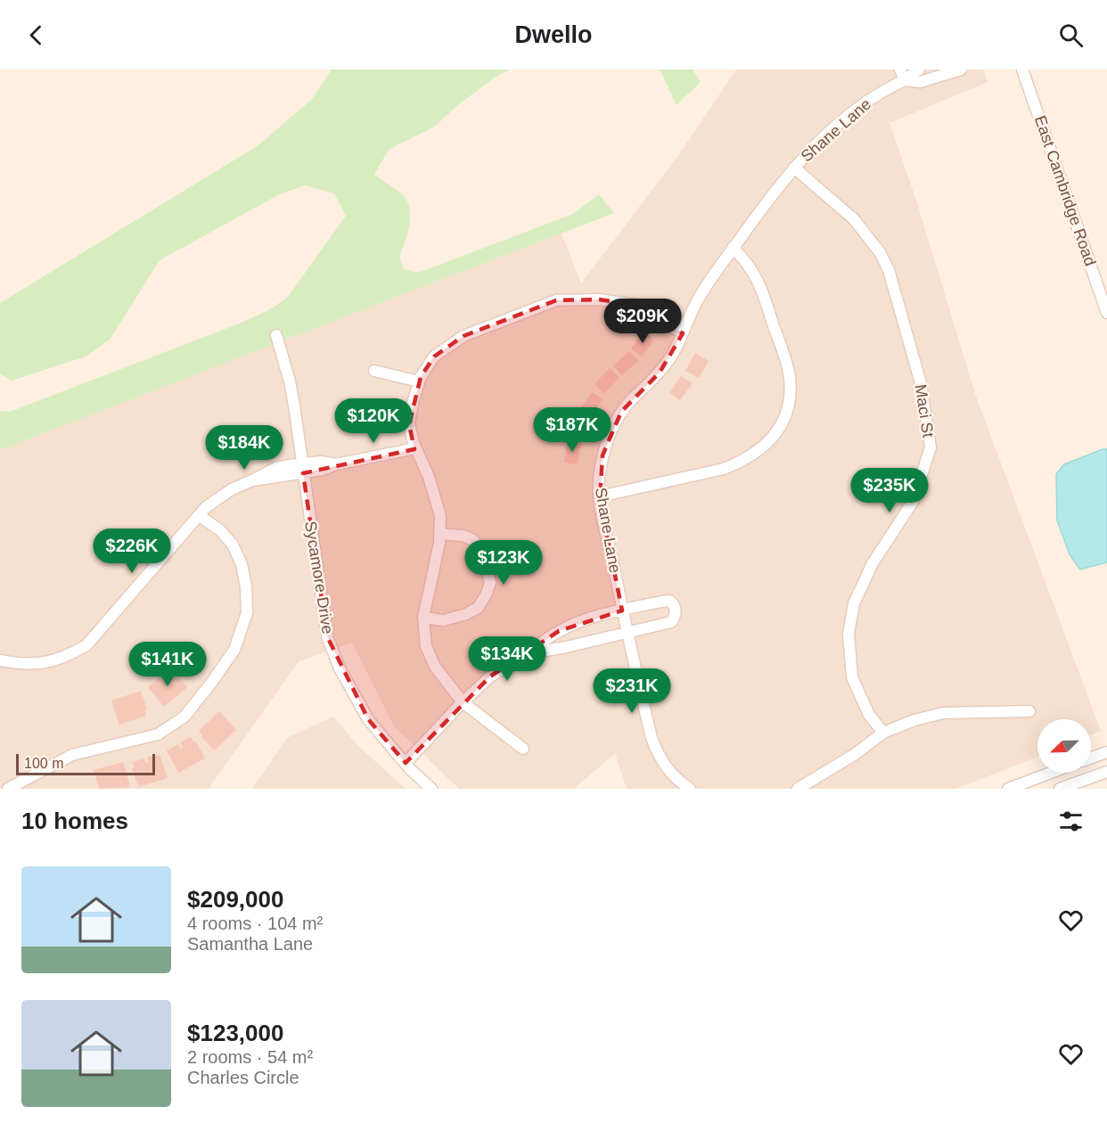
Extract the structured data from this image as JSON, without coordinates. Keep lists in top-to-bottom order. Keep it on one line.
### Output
{"streets":{"street":["Shane Lane","East Cambridge Road","Maci St","Sycamore Drive"]},"crossings":[["Shane Lane","Maci St"]],"scale_bar":"100 m","north":"bottom left","page":{"header":"Dwello","price":["$209K","$120K","$187K","$184K","$235K","$226K","$123K","$134K","$141K","$231K"],"scale":"100 m","heading":"10 homes","list":[{"name":"$209,000","note":"4 rooms · 104 m² · Samantha Lane"},{"name":"$123,000","note":"2 rooms · 54 m² · Charles Circle"}]}}
